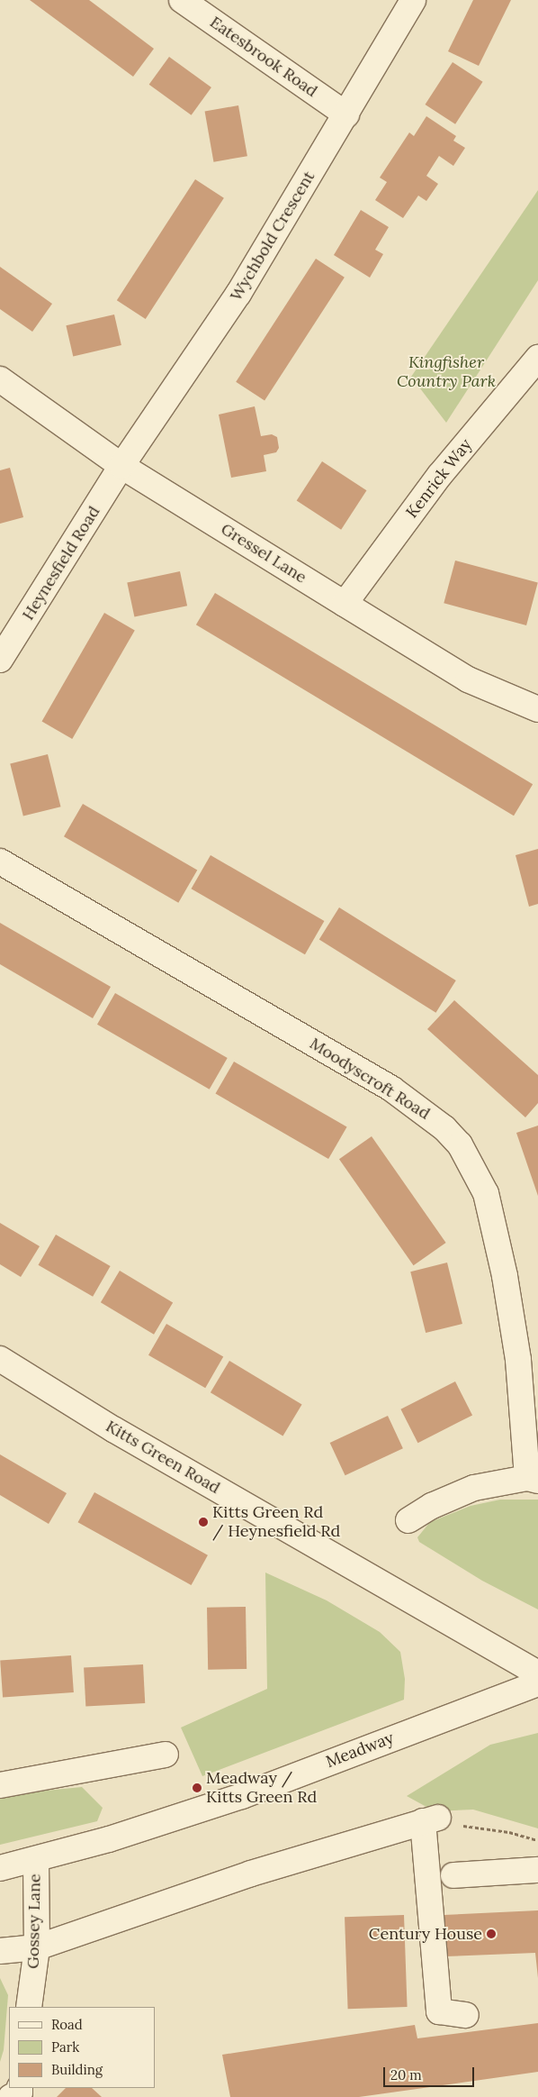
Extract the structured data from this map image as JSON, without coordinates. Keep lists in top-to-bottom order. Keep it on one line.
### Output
{"streets":{"street":["Eatesbrook Road","Wychbold Crescent","Kenrick Way","Gressel Lane","Heynesfield Road","Moodyscroft Road","Kitts Green Road","Meadway","Gossey Lane"]},"crossings":[["Eatesbrook Road","Wychbold Crescent"],["Wychbold Crescent","Gressel Lane"],["Wychbold Crescent","Heynesfield Road"],["Kenrick Way","Gressel Lane"],["Gressel Lane","Heynesfield Road"],["Meadway","Gossey Lane"]],"parks":["Kingfisher Country Park"],"places":["Kitts Green Rd / Heynesfield Rd","Meadway / Kitts Green Rd","Century House"],"legend":["Road","Park","Building"],"scale_bar":"20 m"}
